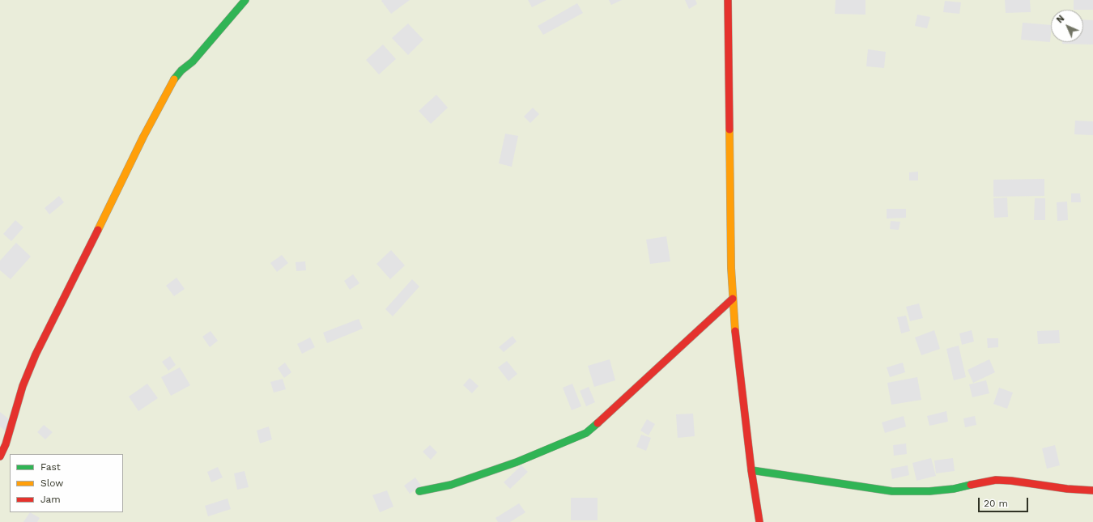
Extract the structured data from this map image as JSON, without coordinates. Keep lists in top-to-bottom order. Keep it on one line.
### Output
{"legend":["Fast","Slow","Jam"],"scale_bar":"20 m","north":"top left"}
